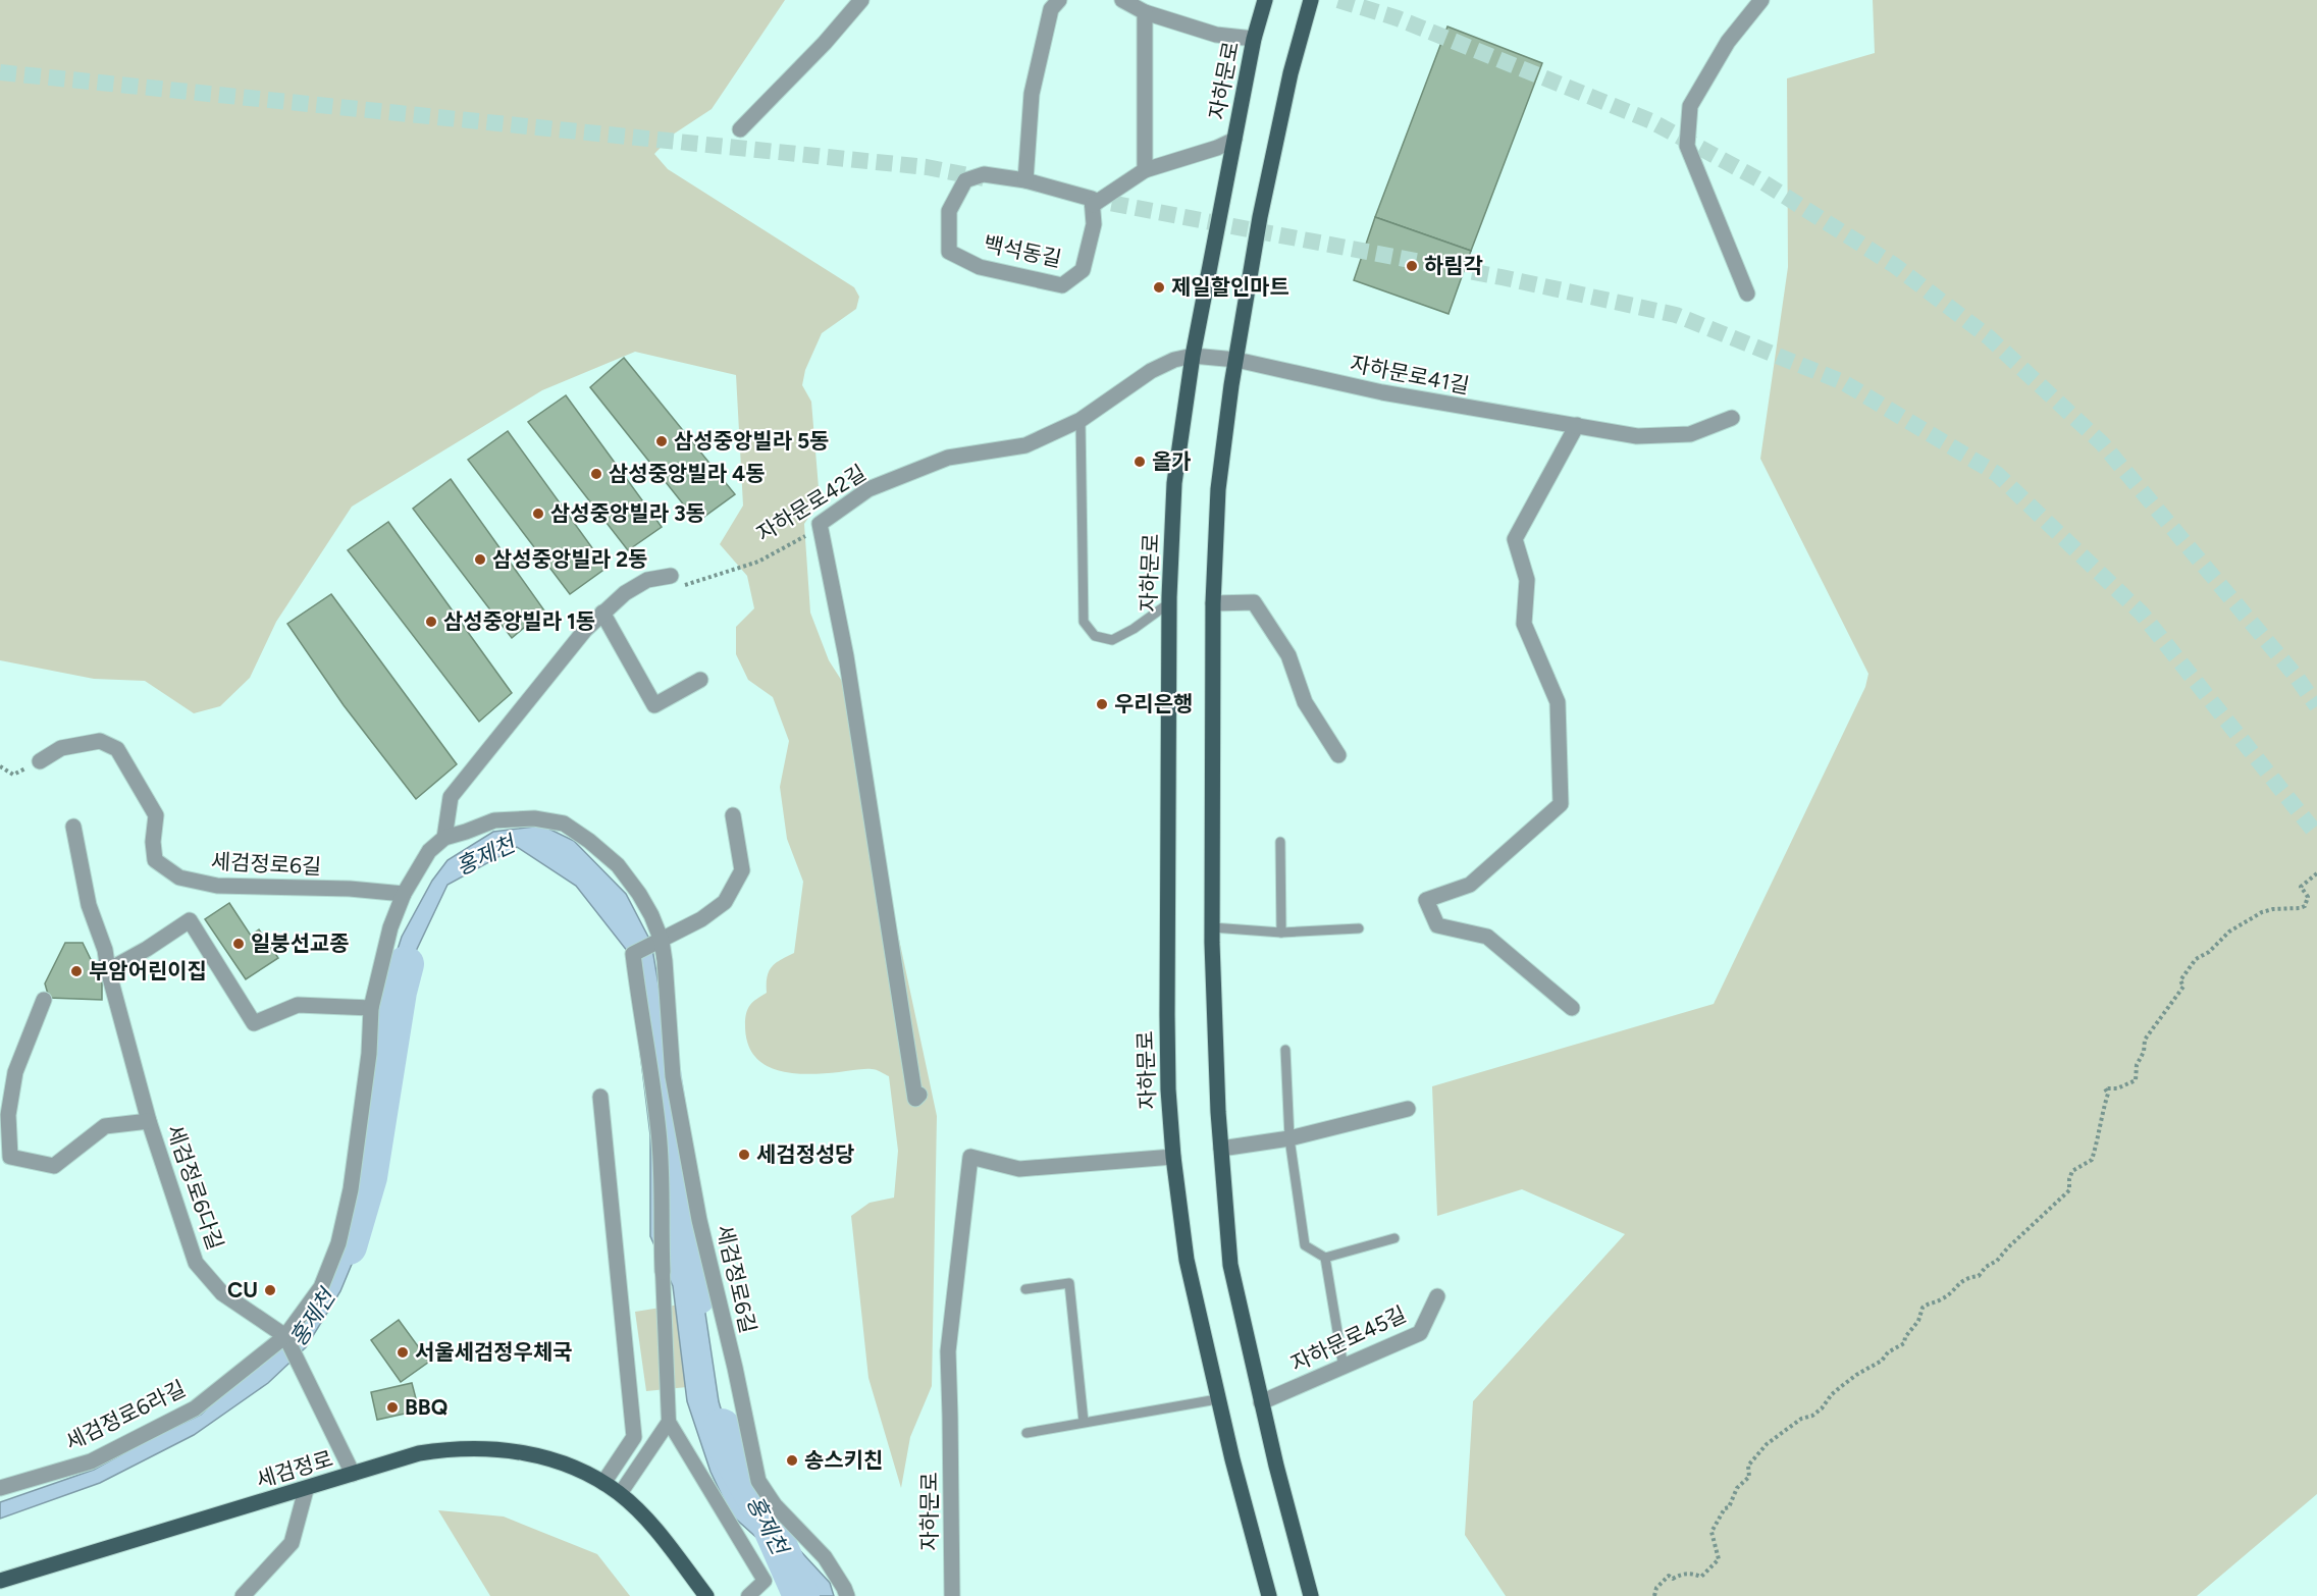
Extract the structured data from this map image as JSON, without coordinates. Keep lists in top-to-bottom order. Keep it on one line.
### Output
{"streets":{"main road":["자하문로","세검정로"],"street":["백석동길","자하문로41길","자하문로42길","세검정로6길","세검정로6다길","자하문로45길","세검정로6라길"]},"crossings":[["자하문로","자하문로41길"],["자하문로","자하문로42길"],["자하문로41길","자하문로42길"],["세검정로6길","세검정로6다길"],["세검정로6길","세검정로6라길"],["세검정로6다길","세검정로6라길"]],"water":["홍제천"],"places":["하림각","제일할인마트","삼성중앙빌라 5동","올가","삼성중앙빌라 4동","삼성중앙빌라 3동","삼성중앙빌라 2동","삼성중앙빌라 1동","우리은행","일붕선교종","부암어린이집","세검정성당","CU","서울세검정우체국","BBQ","송스키친"]}
